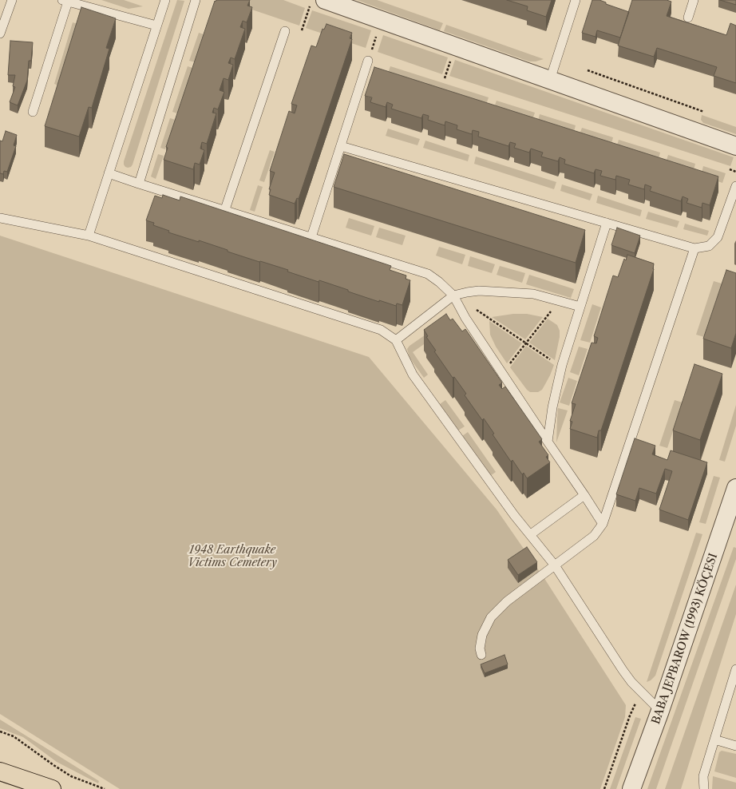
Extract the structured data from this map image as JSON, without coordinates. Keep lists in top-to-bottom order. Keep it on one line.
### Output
{"streets":{"street":["BABA JEPBAROW (1993) KÖÇESI"]},"parks":["1948 Earthquake Victims Cemetery"]}
